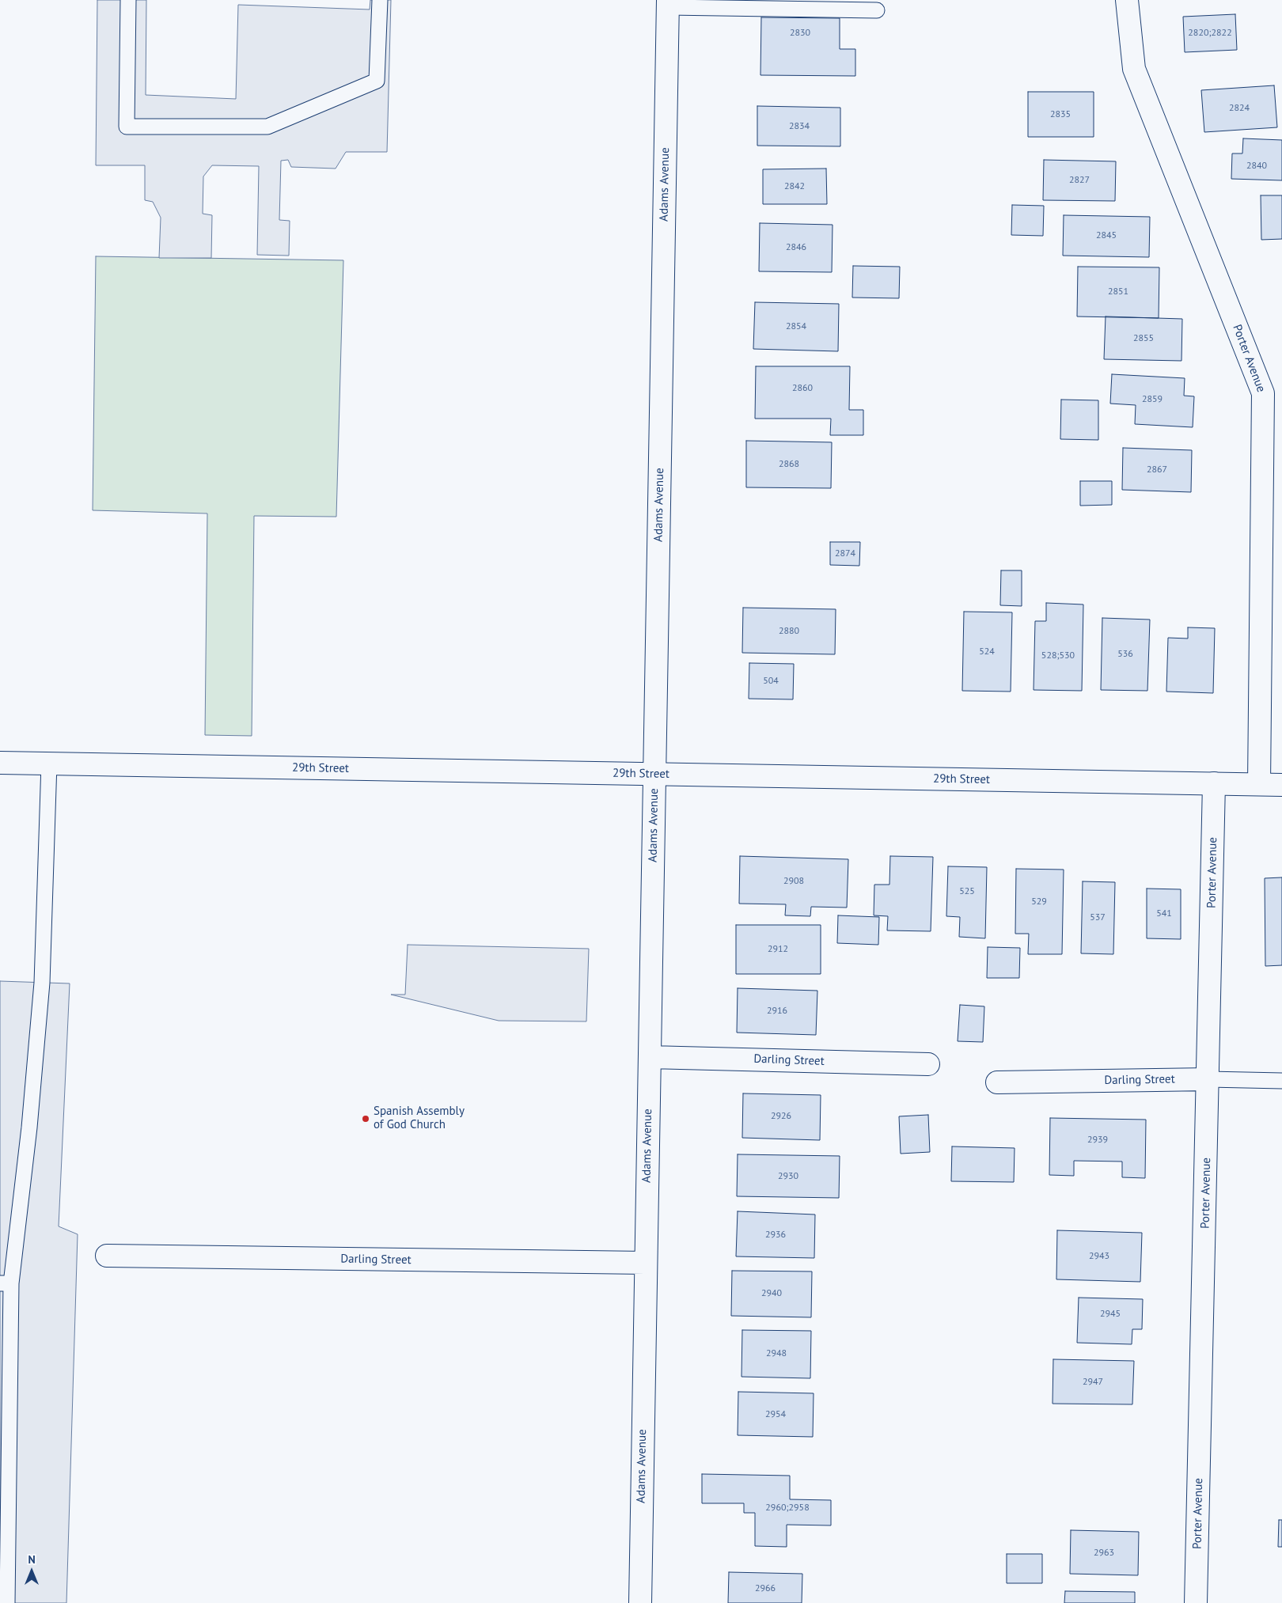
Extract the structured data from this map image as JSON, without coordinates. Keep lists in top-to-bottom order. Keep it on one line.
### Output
{"streets":{"street":["Adams Avenue","Porter Avenue","29th Street","Darling Street"]},"crossings":[["Adams Avenue","29th Street"],["Adams Avenue","Darling Street"],["Porter Avenue","29th Street"],["Porter Avenue","Darling Street"]],"places":["Spanish Assembly of God Church"],"house_numbers":["2830","2820;2822","2824","2835","2834","2840","2827","2842","2845","2846","2851","2854","2855","2860","2859","2868","2867","2874","2880","524","536","528;530","504","2908","525","529","541","537","2912","2916","2926","2939","2930","2936","2943","2940","2945","2948","2947","2954","2960;2958","2963","2966"],"north":"top"}
